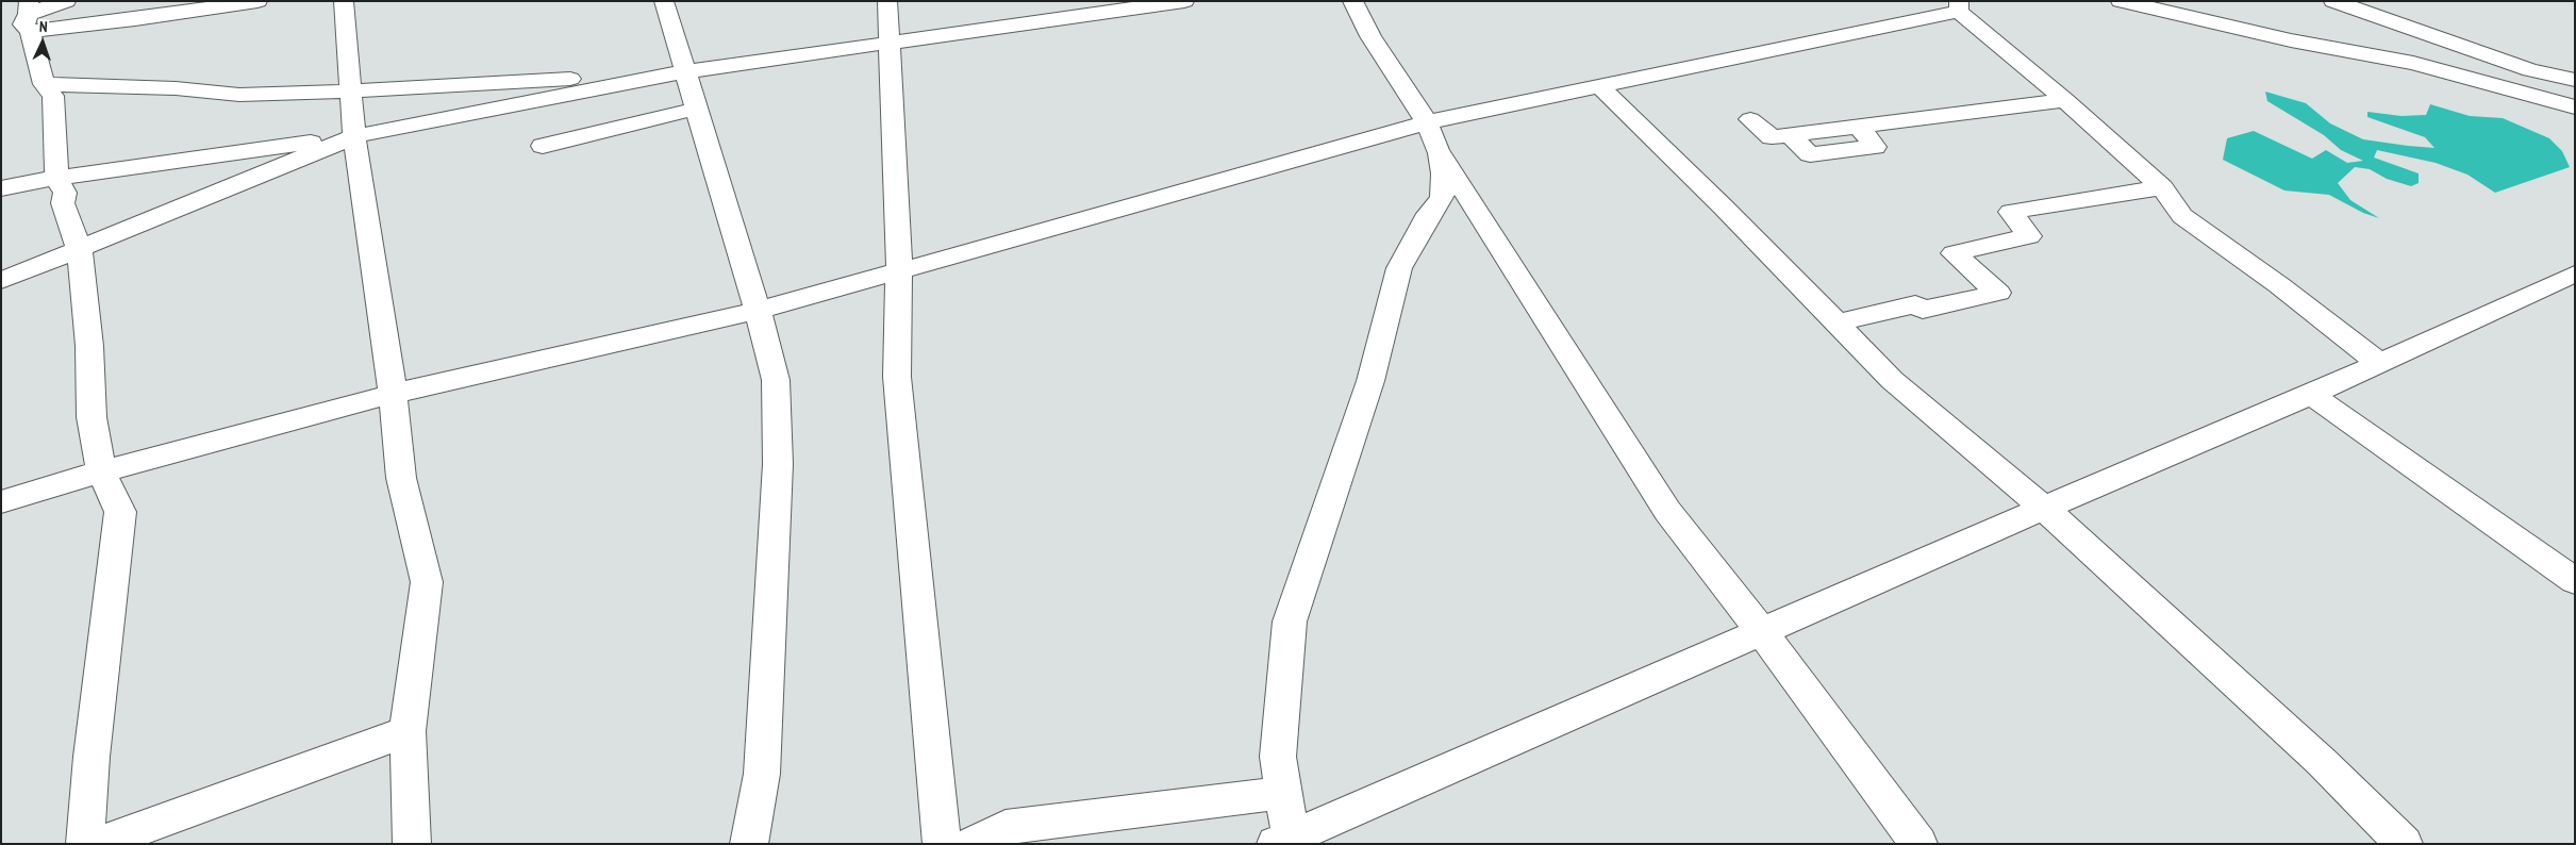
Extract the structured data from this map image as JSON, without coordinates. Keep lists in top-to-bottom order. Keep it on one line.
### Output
{"north":"top"}
